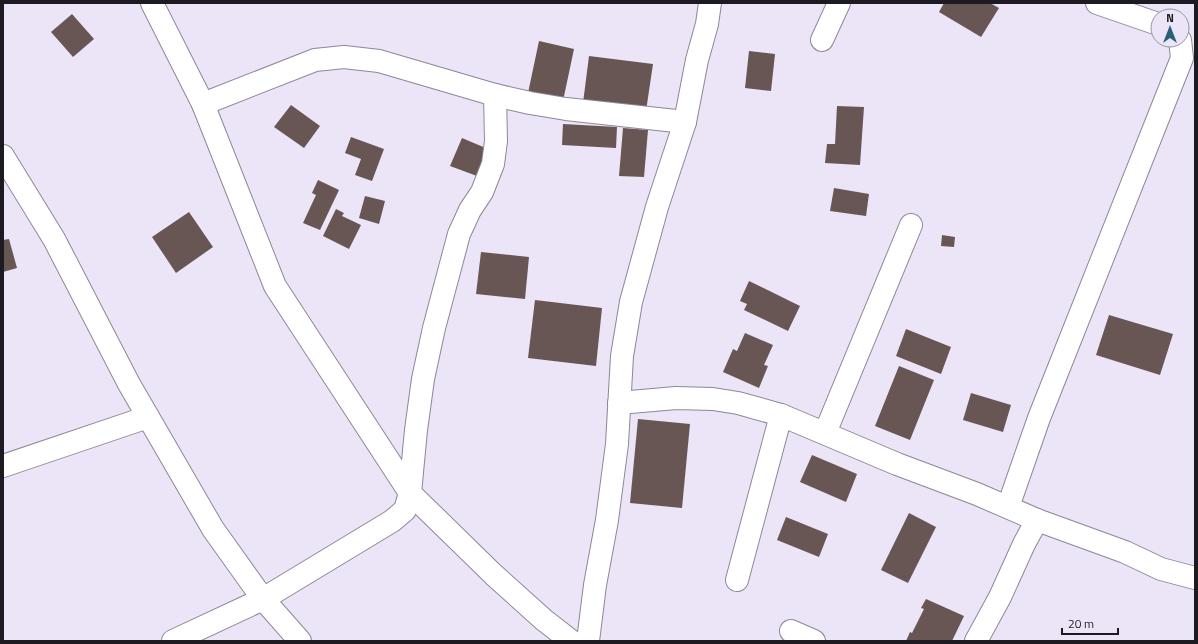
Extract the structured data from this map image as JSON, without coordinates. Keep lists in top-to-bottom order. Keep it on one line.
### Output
{"scale_bar":"20 m","north":"top"}
